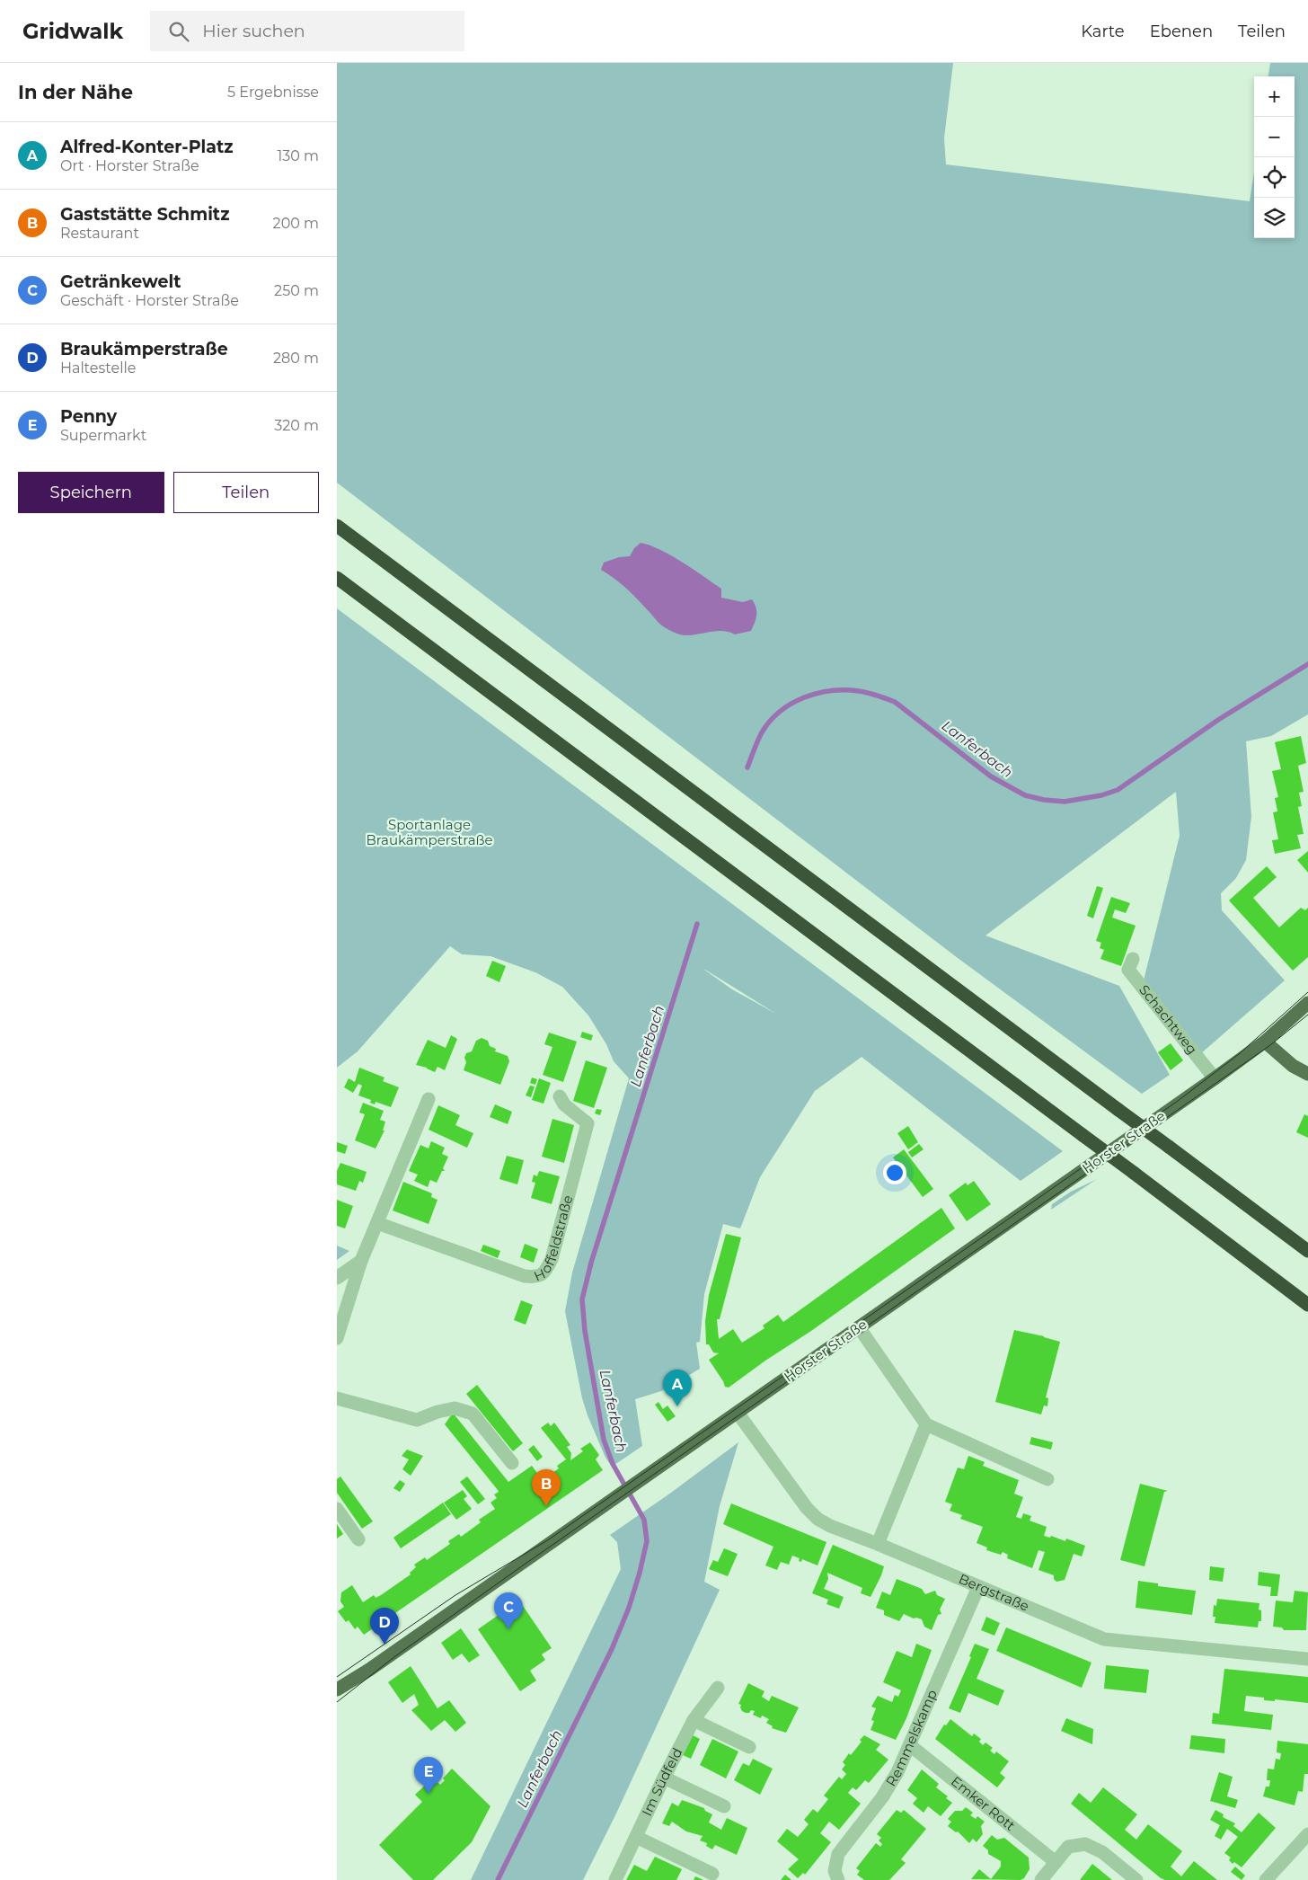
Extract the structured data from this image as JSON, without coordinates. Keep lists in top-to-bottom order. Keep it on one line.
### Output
{"streets":{"main road":["Horster Straße"],"street":["Schachtweg","Hoffeldstraße","Bergstraße","Remmelskamp","Im Südfeld","Emker Rott"]},"crossings":[["Schachtweg","Horster Straße"],["Horster Straße","Bergstraße"],["Bergstraße","Remmelskamp"],["Remmelskamp","Emker Rott"]],"water":["Lanferbach"],"parks":["Sportanlage Braukämperstraße"],"page":{"header":"Gridwalk","search":"Hier suchen","nav":["Karte","Ebenen","Teilen"],"heading":["In der Nähe","5 Ergebnisse"],"map_buttons":["+","−"],"list":[{"mark":"A","name":"Alfred-Konter-Platz","note":"Ort · Horster Straße","value":"130 m"},{"mark":"B","name":"Gaststätte Schmitz","note":"Restaurant","value":"200 m"},{"mark":"C","name":"Getränkewelt","note":"Geschäft · Horster Straße","value":"250 m"},{"mark":"D","name":"Braukämperstraße","note":"Haltestelle","value":"280 m"},{"mark":"E","name":"Penny","note":"Supermarkt","value":"320 m"}],"buttons":["Speichern","Teilen"],"pins":["A","B","C","D","E"]}}
